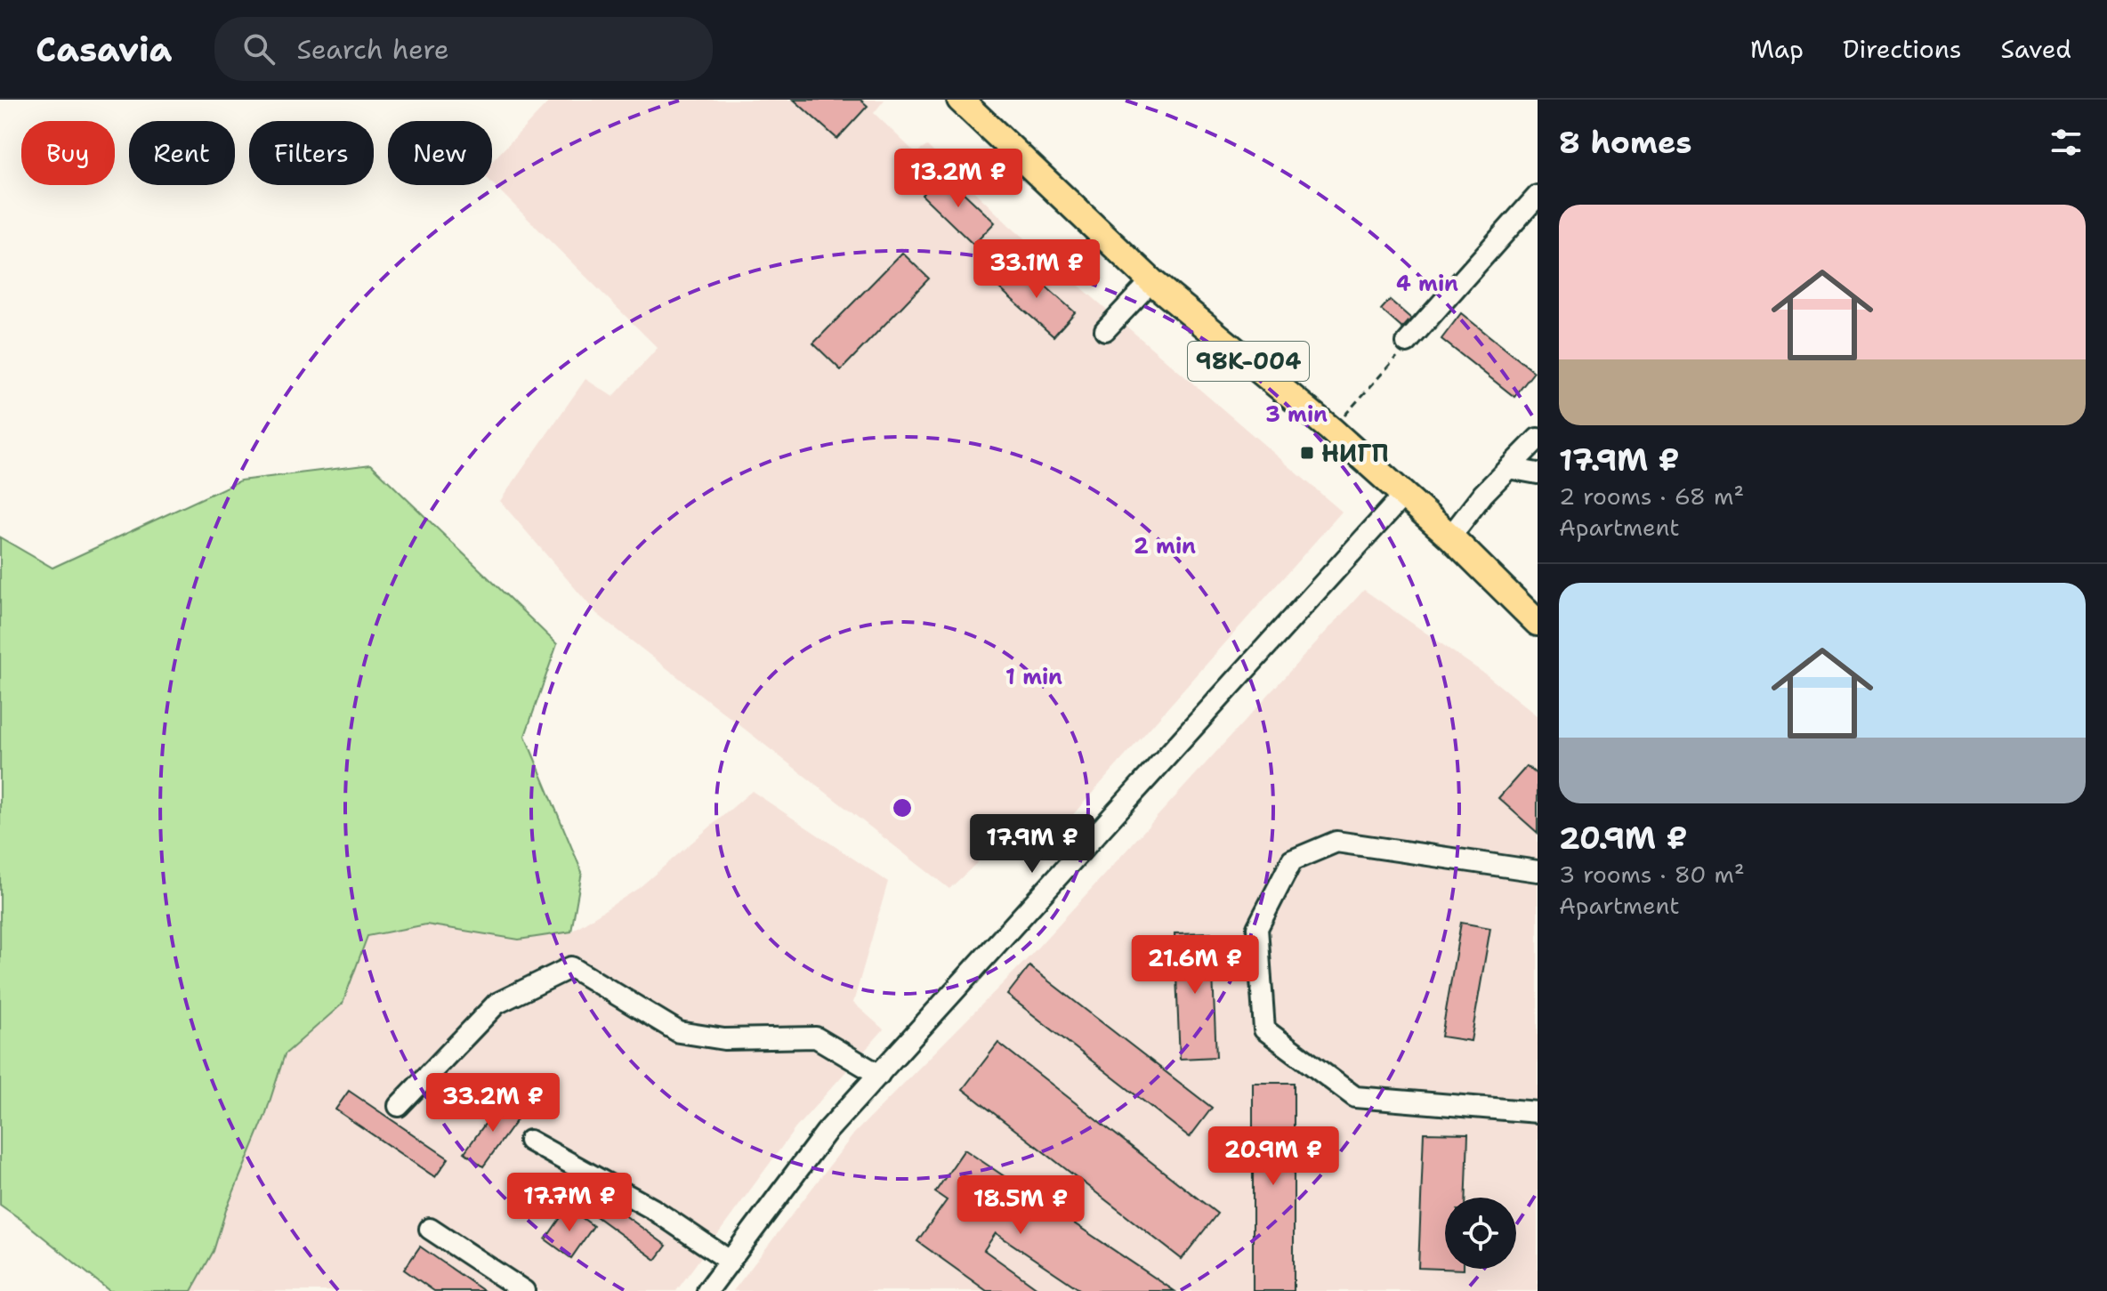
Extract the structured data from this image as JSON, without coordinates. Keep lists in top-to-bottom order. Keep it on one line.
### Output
{"streets":{"main road":["98К-004"]},"places":{"transit":["НИГП"]},"page":{"header":"Casavia","search":"Search here","nav":["Map","Directions","Saved"],"heading":"8 homes","chip":["Buy","Rent","Filters","New"],"price":["13.2M ₽","33.1M ₽","17.9M ₽","21.6M ₽","33.2M ₽","20.9M ₽","17.7M ₽","18.5M ₽"],"list":[{"name":"17.9M ₽","note":"2 rooms · 68 m² · Apartment"},{"name":"20.9M ₽","note":"3 rooms · 80 m² · Apartment"}]},"rings":["4 min","3 min","2 min","1 min"]}
